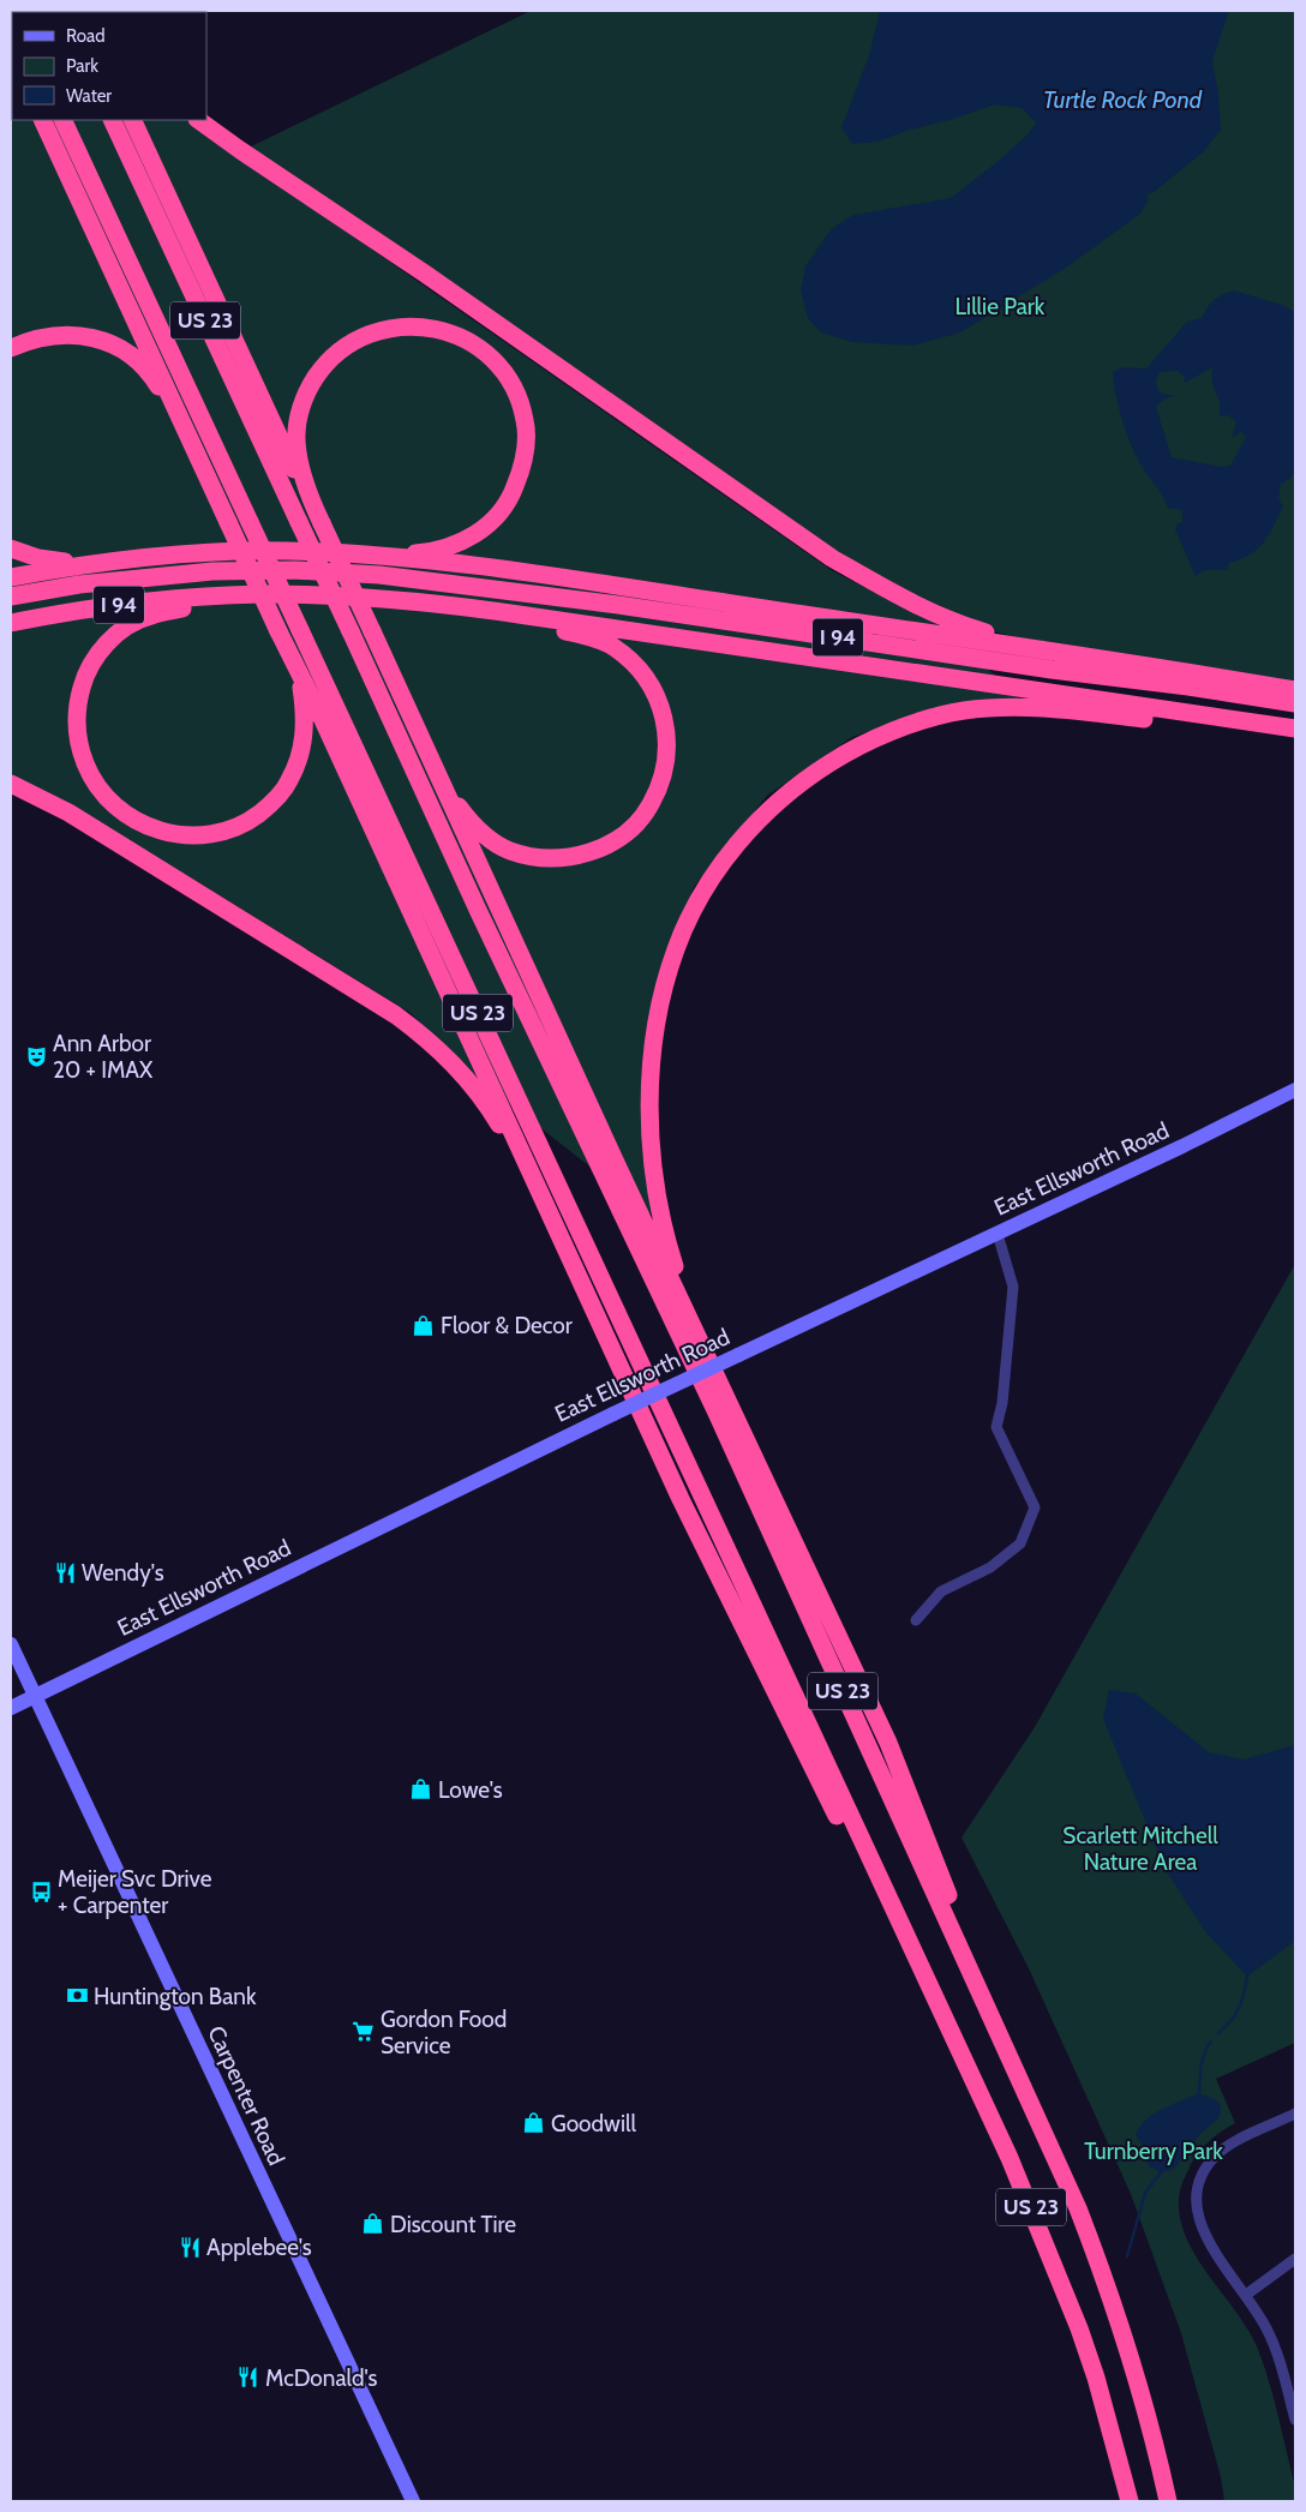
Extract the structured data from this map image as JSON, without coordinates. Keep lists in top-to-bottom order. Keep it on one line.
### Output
{"streets":{"highway":["US 23","I 94"],"main road":["East Ellsworth Road","Carpenter Road"]},"crossings":[["East Ellsworth Road","Carpenter Road"]],"water":["Turtle Rock Pond"],"parks":["Lillie Park","Scarlett Mitchell Nature Area","Turnberry Park"],"places":{"theatre":["Ann Arbor 20 + IMAX"],"shop":["Floor & Decor","Lowe's","Goodwill","Discount Tire"],"restaurant":["Wendy's","Applebee's","McDonald's"],"bus stop":["Meijer Svc Drive + Carpenter"],"bank":["Huntington Bank"],"supermarket":["Gordon Food Service"]},"legend":["Road","Park","Water"]}
